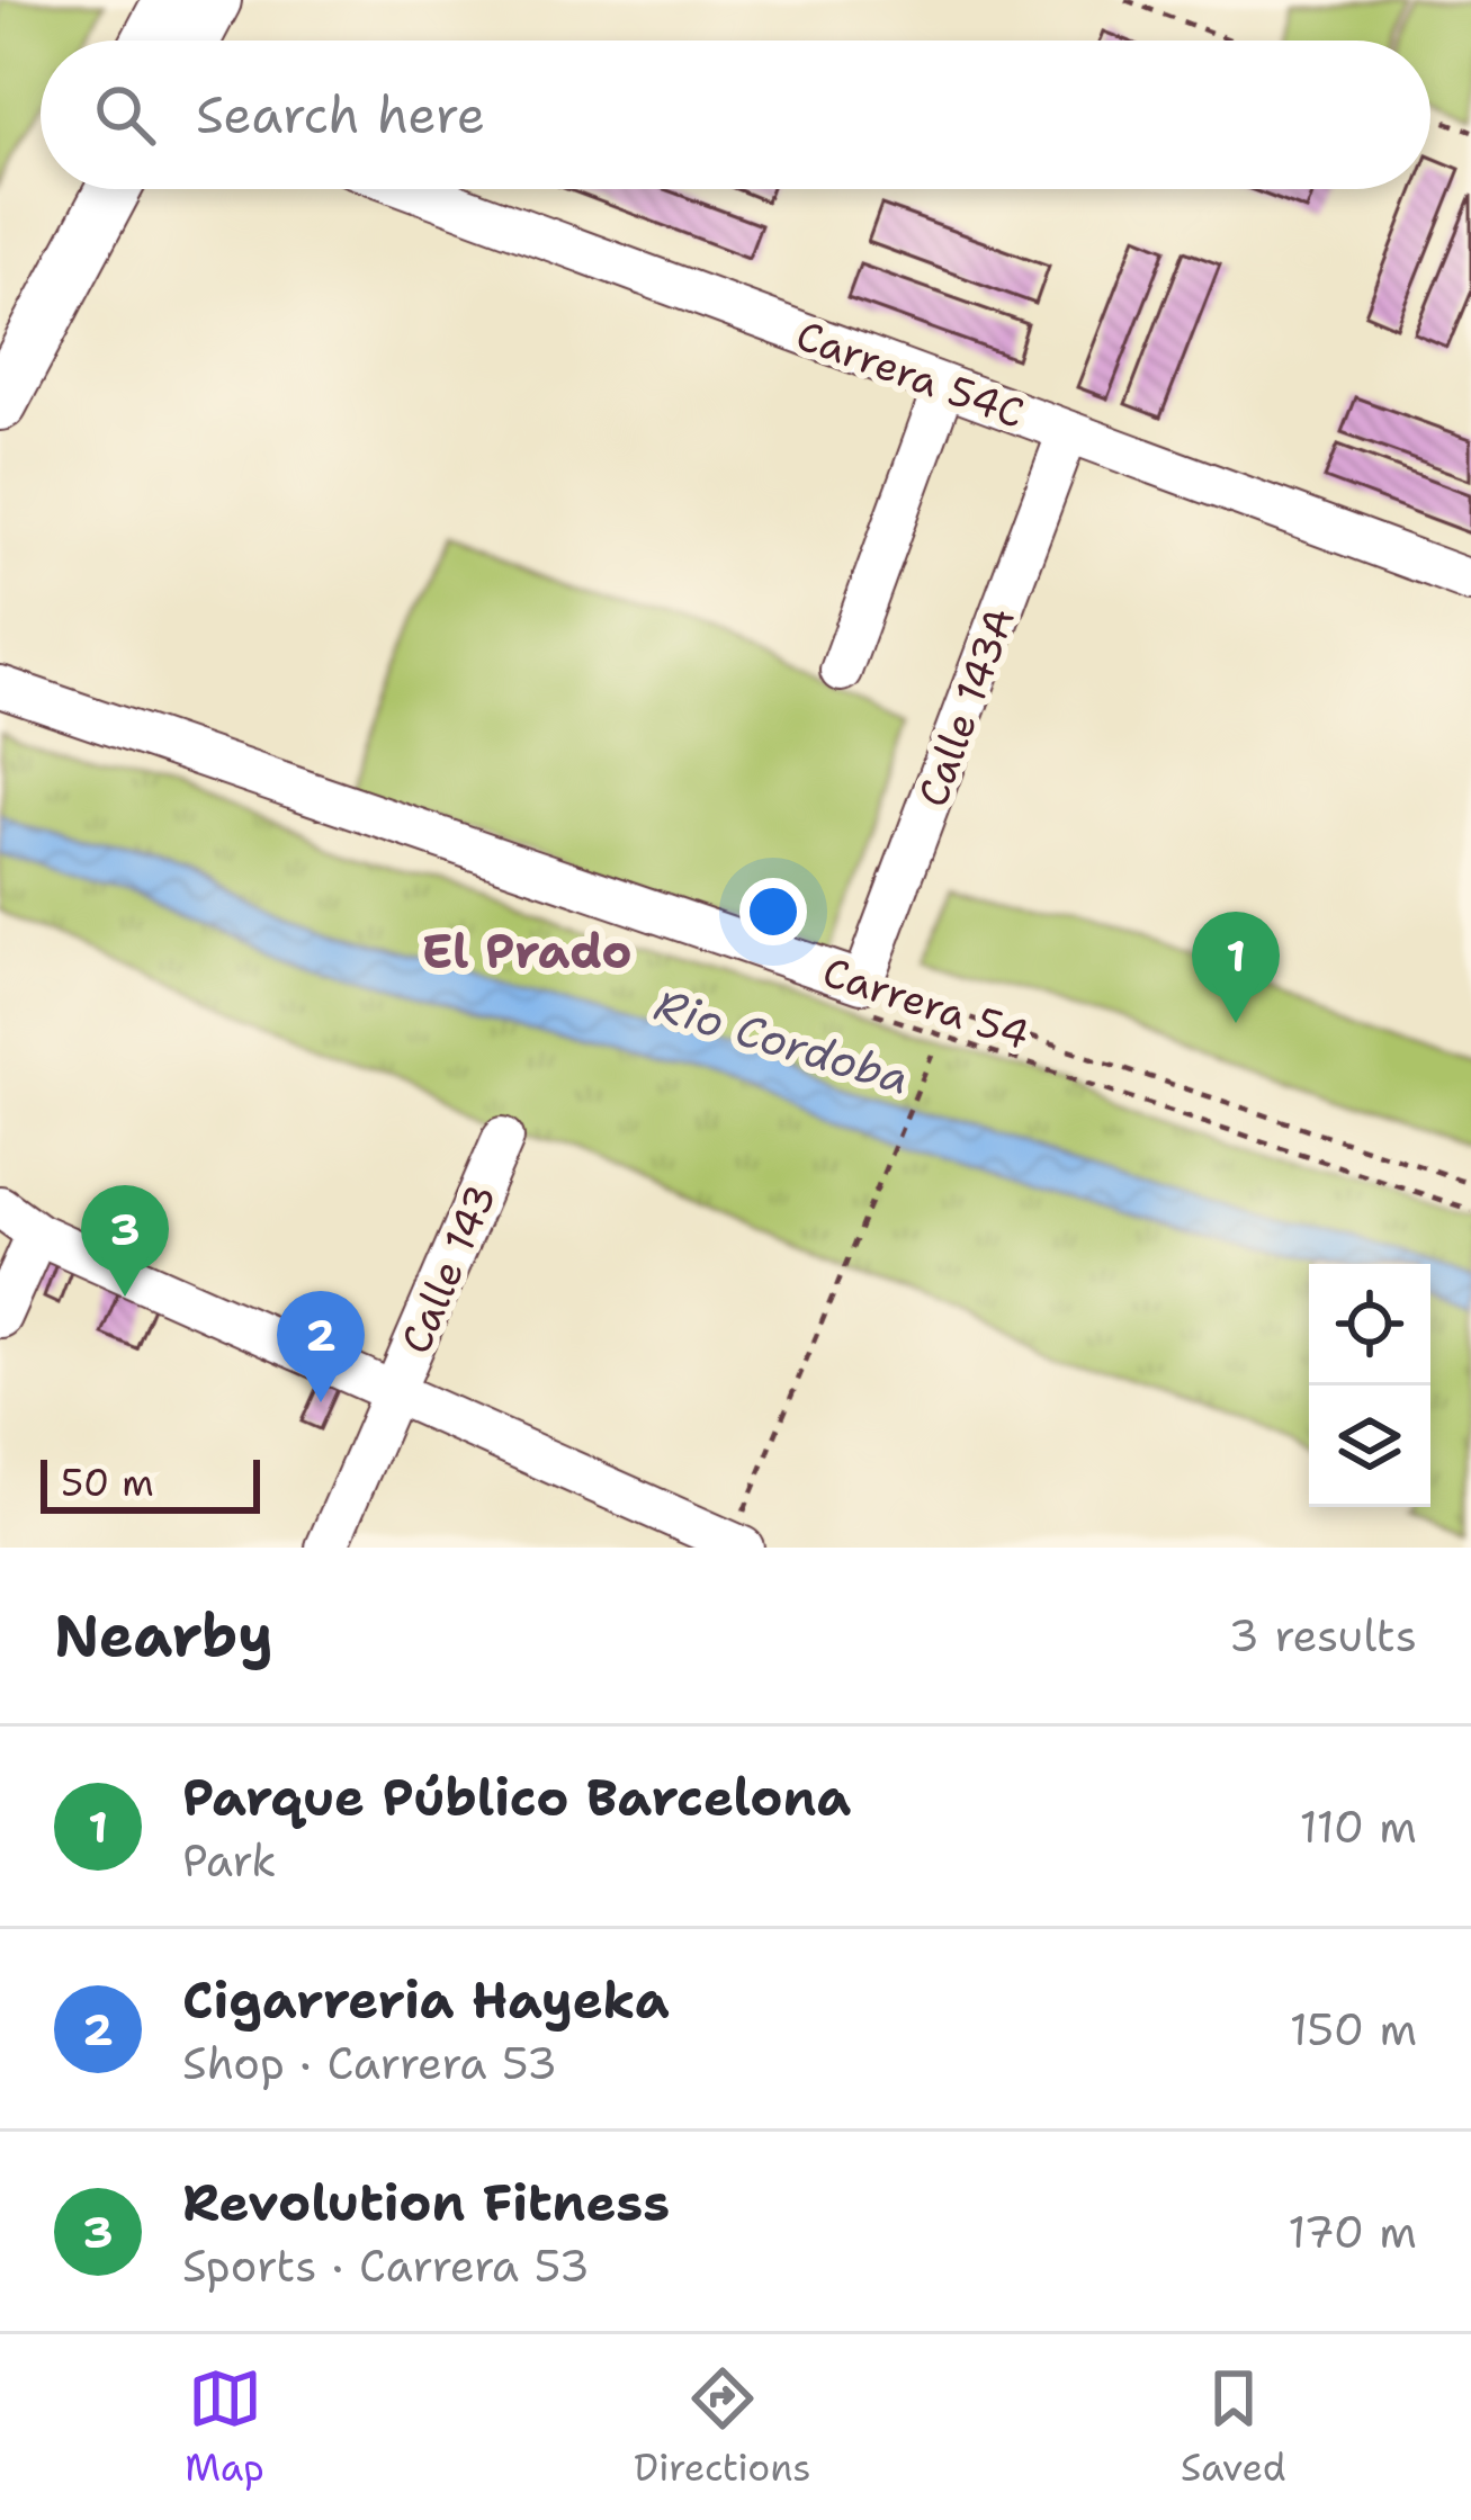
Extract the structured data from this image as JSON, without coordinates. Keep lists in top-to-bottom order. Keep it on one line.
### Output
{"streets":{"street":["Carrera 54C","Calle 143A","Carrera 54","Calle 143"]},"crossings":[["Carrera 54C","Calle 143A"],["Calle 143A","Carrera 54"]],"districts":["El Prado"],"water":["Rio Cordoba"],"scale_bar":"50 m","page":{"search":"Search here","pins":["1","3","2"],"scale":"50 m","heading":["Nearby","3 results"],"list":[{"mark":"1","name":"Parque Público Barcelona","note":"Park","value":"110 m"},{"mark":"2","name":"Cigarreria Hayeka","note":"Shop · Carrera 53","value":"150 m"},{"mark":"3","name":"Revolution Fitness","note":"Sports · Carrera 53","value":"170 m"}],"nav":["Map","Directions","Saved"]}}
